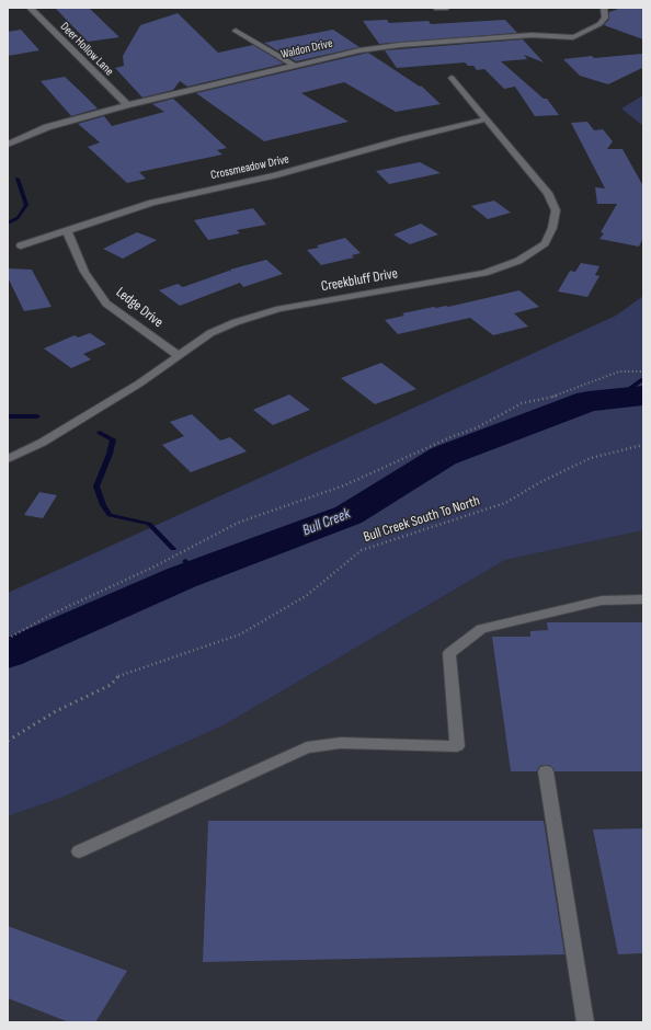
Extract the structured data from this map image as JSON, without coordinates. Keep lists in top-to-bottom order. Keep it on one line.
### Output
{"streets":{"street":["Deer Hollow Lane","Waldon Drive","Crossmeadow Drive","Creekbluff Drive","Ledge Drive"],"path":["Bull Creek South To North"]},"crossings":[["Deer Hollow Lane","Waldon Drive"],["Crossmeadow Drive","Creekbluff Drive"],["Crossmeadow Drive","Ledge Drive"],["Creekbluff Drive","Ledge Drive"]],"water":["Bull Creek"]}
